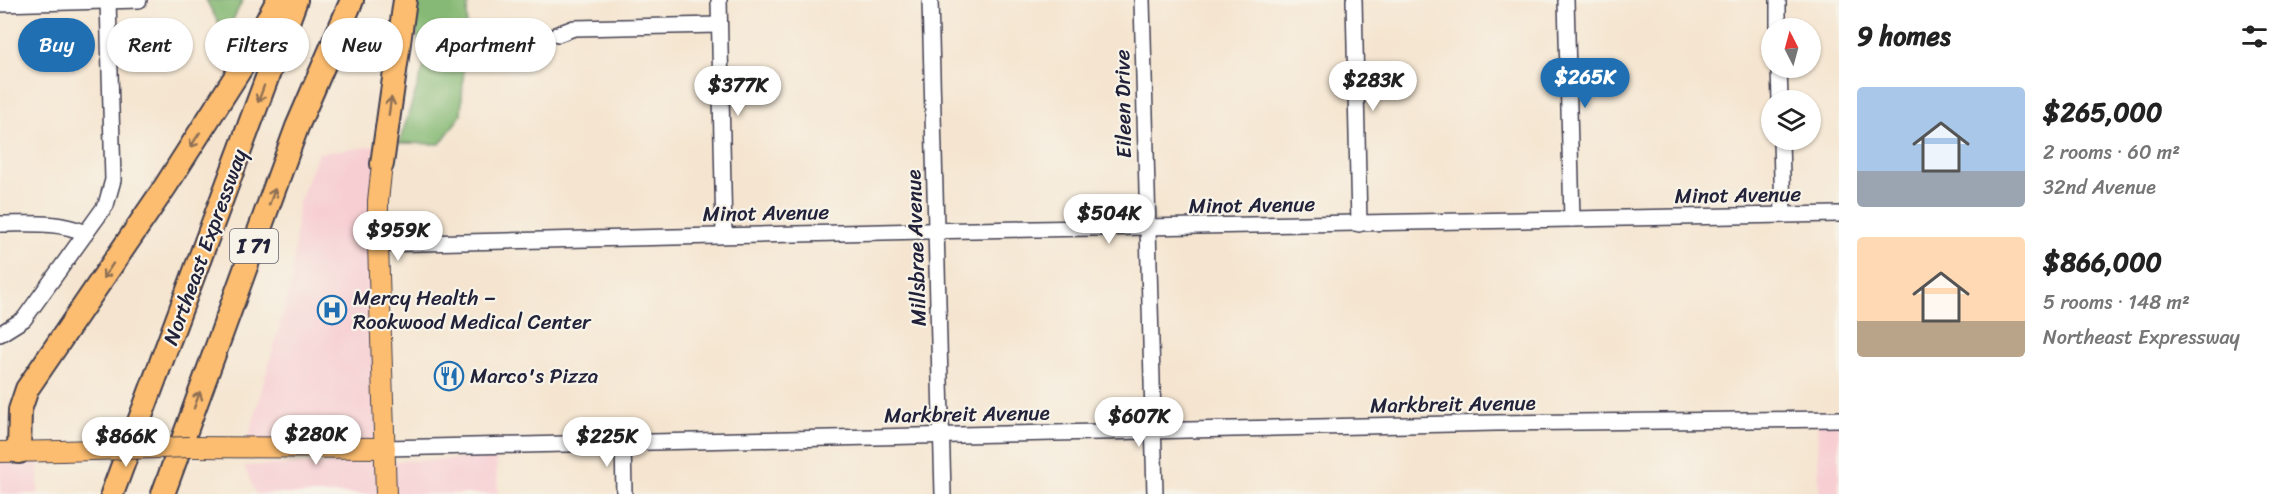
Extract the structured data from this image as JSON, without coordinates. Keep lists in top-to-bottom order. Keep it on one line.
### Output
{"streets":{"highway":["I 71","Northeast Expressway"],"street":["Eileen Drive","Minot Avenue","Millsbrae Avenue","Markbreit Avenue"]},"crossings":[["Eileen Drive","Minot Avenue"],["Eileen Drive","Markbreit Avenue"],["Minot Avenue","Millsbrae Avenue"],["Millsbrae Avenue","Markbreit Avenue"]],"places":{"hospital":["Mercy Health – Rookwood Medical Center"],"restaurant":["Marco's Pizza"]},"north":"top","page":{"heading":"9 homes","chip":["Buy","Rent","Filters","New","Apartment"],"price":["$265K","$283K","$377K","$504K","$959K","$607K","$280K","$866K","$225K"],"list":[{"name":"$265,000","note":"2 rooms · 60 m² · 32nd Avenue"},{"name":"$866,000","note":"5 rooms · 148 m² · Northeast Expressway"}]}}
